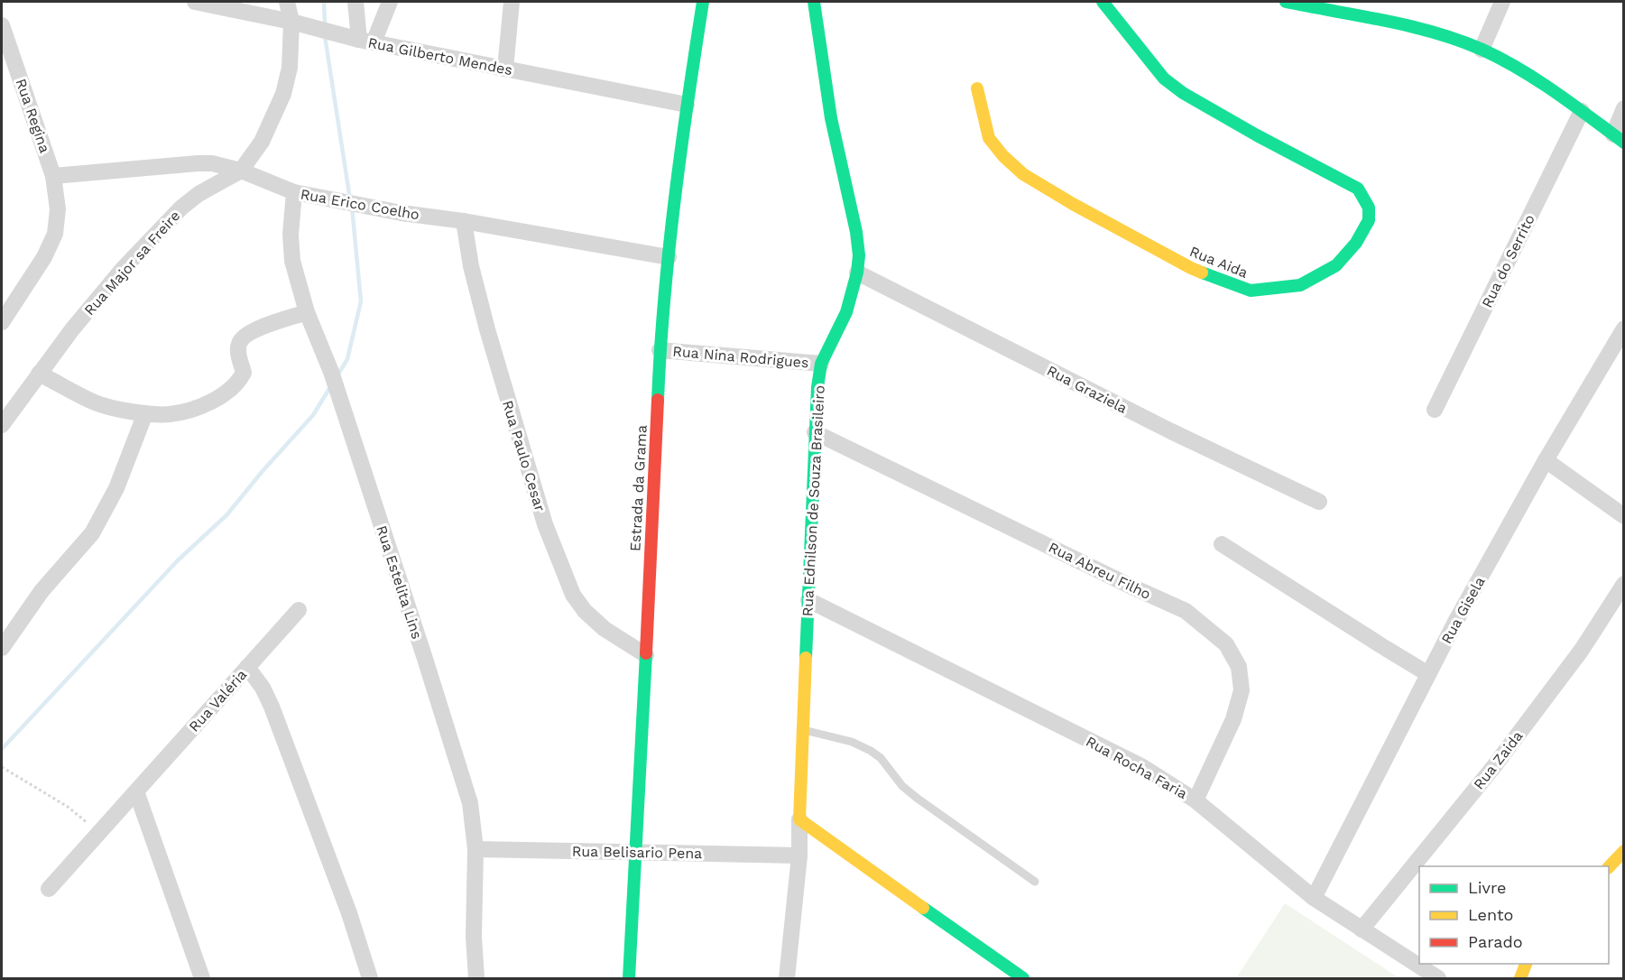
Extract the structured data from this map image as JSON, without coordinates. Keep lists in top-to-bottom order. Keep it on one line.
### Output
{"streets":{"street":["Rua Gilberto Mendes","Rua Regina","Rua Erico Coelho","Rua do Serrito","Rua Aida","Rua Major sa Freire","Rua Nina Rodrigues","Rua Graziela","Rua Paulo Cesar","Estrada da Grama","Rua Ednilson de Souza Brasileiro","Rua Abreu Filho","Rua Estelita Lins","Rua Gisela","Rua Valéria","Rua Zaida","Rua Rocha Faria","Rua Belisario Pena"]},"crossings":[["Rua Gilberto Mendes","Rua Major sa Freire"],["Rua Gilberto Mendes","Estrada da Grama"],["Rua Regina","Rua Erico Coelho"],["Rua Erico Coelho","Rua Major sa Freire"],["Rua Erico Coelho","Rua Paulo Cesar"],["Rua Erico Coelho","Estrada da Grama"],["Rua Erico Coelho","Rua Estelita Lins"],["Rua Nina Rodrigues","Estrada da Grama"],["Rua Nina Rodrigues","Rua Ednilson de Souza Brasileiro"],["Rua Graziela","Rua Ednilson de Souza Brasileiro"],["Rua Paulo Cesar","Estrada da Grama"],["Estrada da Grama","Rua Belisario Pena"],["Rua Ednilson de Souza Brasileiro","Rua Abreu Filho"],["Rua Ednilson de Souza Brasileiro","Rua Rocha Faria"],["Rua Ednilson de Souza Brasileiro","Rua Belisario Pena"],["Rua Abreu Filho","Rua Rocha Faria"],["Rua Estelita Lins","Rua Belisario Pena"],["Rua Gisela","Rua Rocha Faria"],["Rua Zaida","Rua Rocha Faria"]],"legend":["Livre","Lento","Parado"]}
